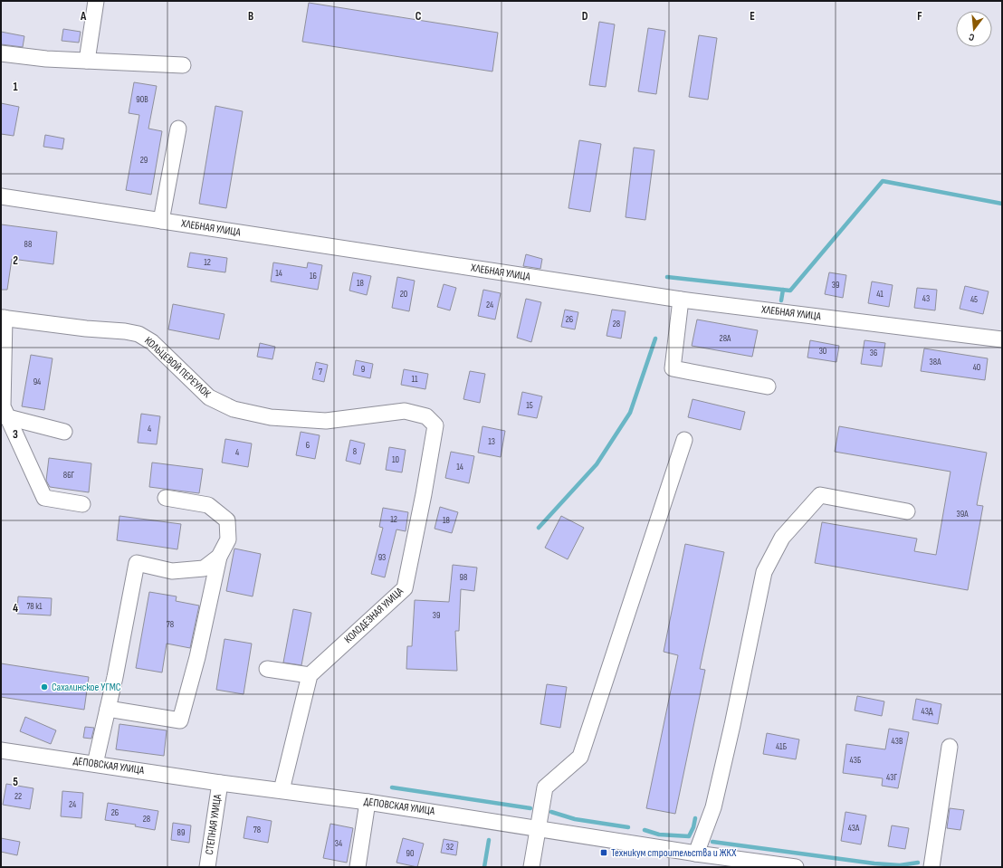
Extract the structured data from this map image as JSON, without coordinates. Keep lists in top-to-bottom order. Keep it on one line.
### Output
{"streets":{"street":["ХЛЕБНАЯ УЛИЦА","КОЛЬЦЕВОЙ ПЕРЕУЛОК","КОЛОДЕЗНАЯ УЛИЦА","ДЕПОВСКАЯ УЛИЦА","СТЕПНАЯ УЛИЦА"]},"crossings":[["КОЛЬЦЕВОЙ ПЕРЕУЛОК","КОЛОДЕЗНАЯ УЛИЦА"],["ДЕПОВСКАЯ УЛИЦА","СТЕПНАЯ УЛИЦА"]],"places":{"other":["Сахалинское УГМС"],"transit":["Техникум строительства и ЖКХ"]},"house_numbers":["90В","29","88","12","14","16","18","39","20","41","43","45","24","26","28","28А","30","36","38А","40","9","7","11","94","15","4","13","6","8","4","10","14","86Г","39А","12","18","93","98","78 к1","39","78","43Д","43В","41Б","43Б","43Г","22","24","26","28","43А","78","89","34","32","90"],"north":"bottom","grid":{"columns":["A","B","C","D","E","F"],"rows":["1","2","3","4","5"]}}
